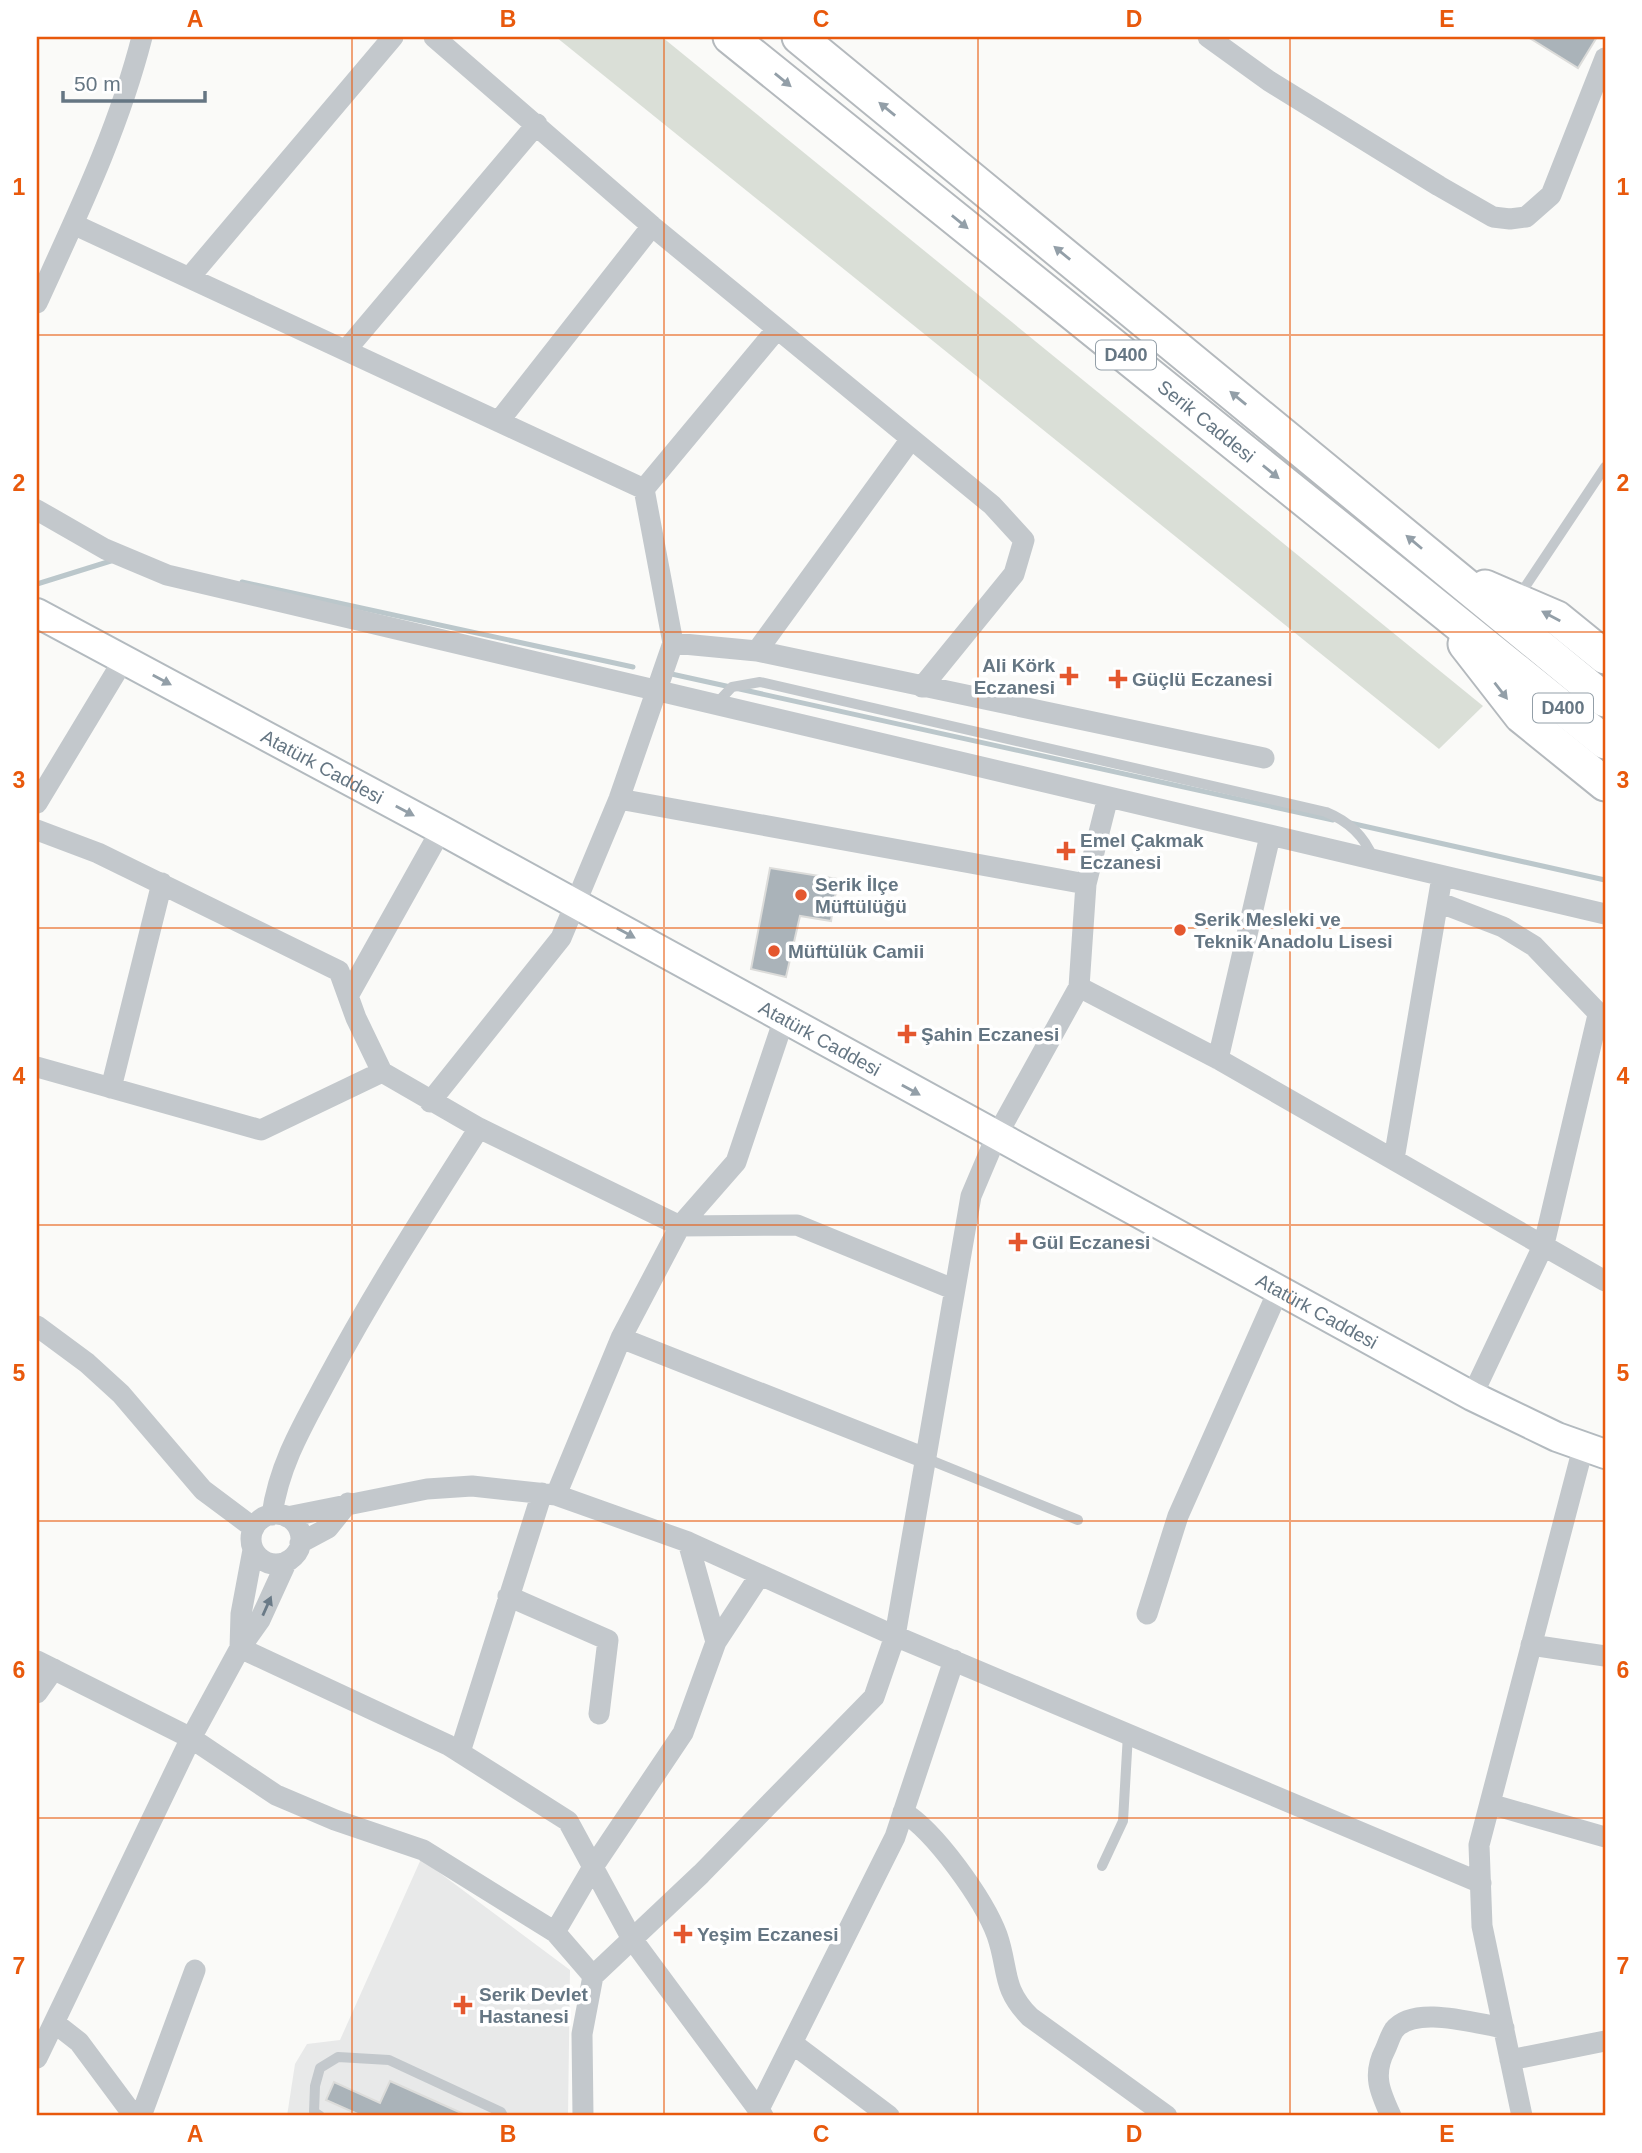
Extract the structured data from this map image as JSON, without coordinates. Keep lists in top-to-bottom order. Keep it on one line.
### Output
{"streets":{"highway":["D400","Serik Caddesi"],"main road":["Atatürk Caddesi"]},"crossings":[["D400","Serik Caddesi"]],"one_way":["Atatürk Caddesi"],"places":{"health":["Ali Körk Eczanesi","Güçlü Eczanesi","Emel Çakmak Eczanesi","Şahin Eczanesi","Gül Eczanesi","Yeşim Eczanesi","Serik Devlet Hastanesi"],"other":["Serik İlçe Müftülüğü","Serik Mesleki ve Teknik Anadolu Lisesi","Müftülük Camii"]},"scale_bar":"50 m","grid":{"columns":["A","B","C","D","E"],"rows":["1","2","3","4","5","6","7"]}}
